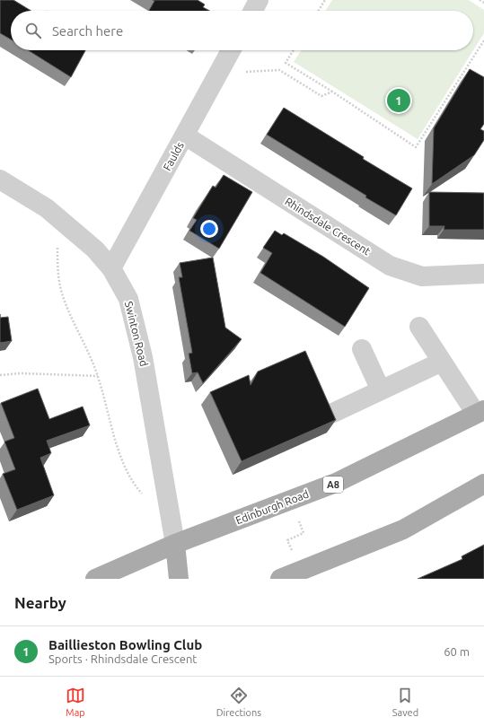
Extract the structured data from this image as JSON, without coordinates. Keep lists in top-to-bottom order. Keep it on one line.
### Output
{"streets":{"main road":["A8","Edinburgh Road"],"street":["Faulds","Rhindsdale Crescent","Swinton Road"]},"crossings":[["Faulds","Rhindsdale Crescent"],["Faulds","Swinton Road"],["Swinton Road","Edinburgh Road"]],"page":{"search":"Search here","pins":"1","heading":"Nearby","list":[{"mark":"1","name":"Baillieston Bowling Club","note":"Sports · Rhindsdale Crescent","value":"60 m"}],"nav":["Map","Directions","Saved"]}}
